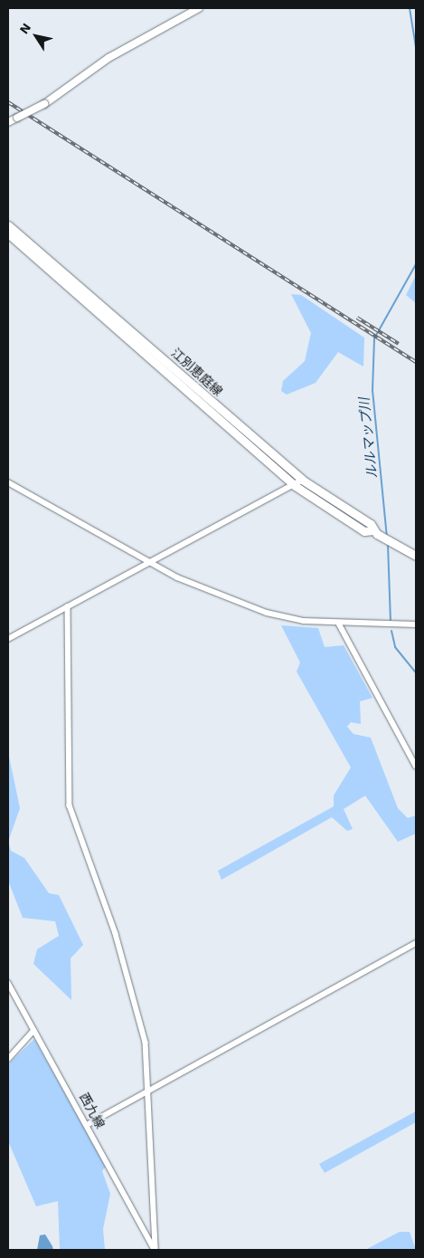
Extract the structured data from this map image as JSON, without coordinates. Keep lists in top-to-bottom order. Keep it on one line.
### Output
{"streets":{"main road":["江別恵庭線"],"street":["西九線"]},"water":["ルルマップ川"],"north":"top left"}
